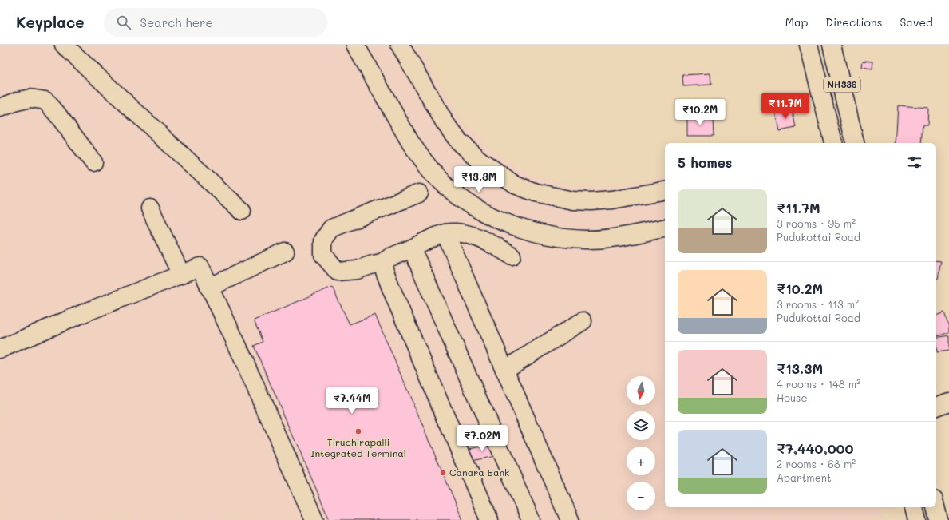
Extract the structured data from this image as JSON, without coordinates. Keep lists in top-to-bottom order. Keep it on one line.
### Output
{"streets":{"main road":["NH336"]},"places":["Tiruchirapalli Integrated Terminal","Canara Bank"],"north":"bottom","page":{"header":"Keyplace","search":"Search here","nav":["Map","Directions","Saved"],"price":["₹11.7M","₹10.2M","₹13.3M","₹7.44M","₹7.02M"],"heading":"5 homes","list":[{"name":"₹11.7M","note":"3 rooms · 95 m² · Pudukottai Road"},{"name":"₹10.2M","note":"3 rooms · 113 m² · Pudukottai Road"},{"name":"₹13.3M","note":"4 rooms · 148 m² · House"},{"name":"₹7,440,000","note":"2 rooms · 68 m² · Apartment"}],"map_buttons":["+","−"]}}
